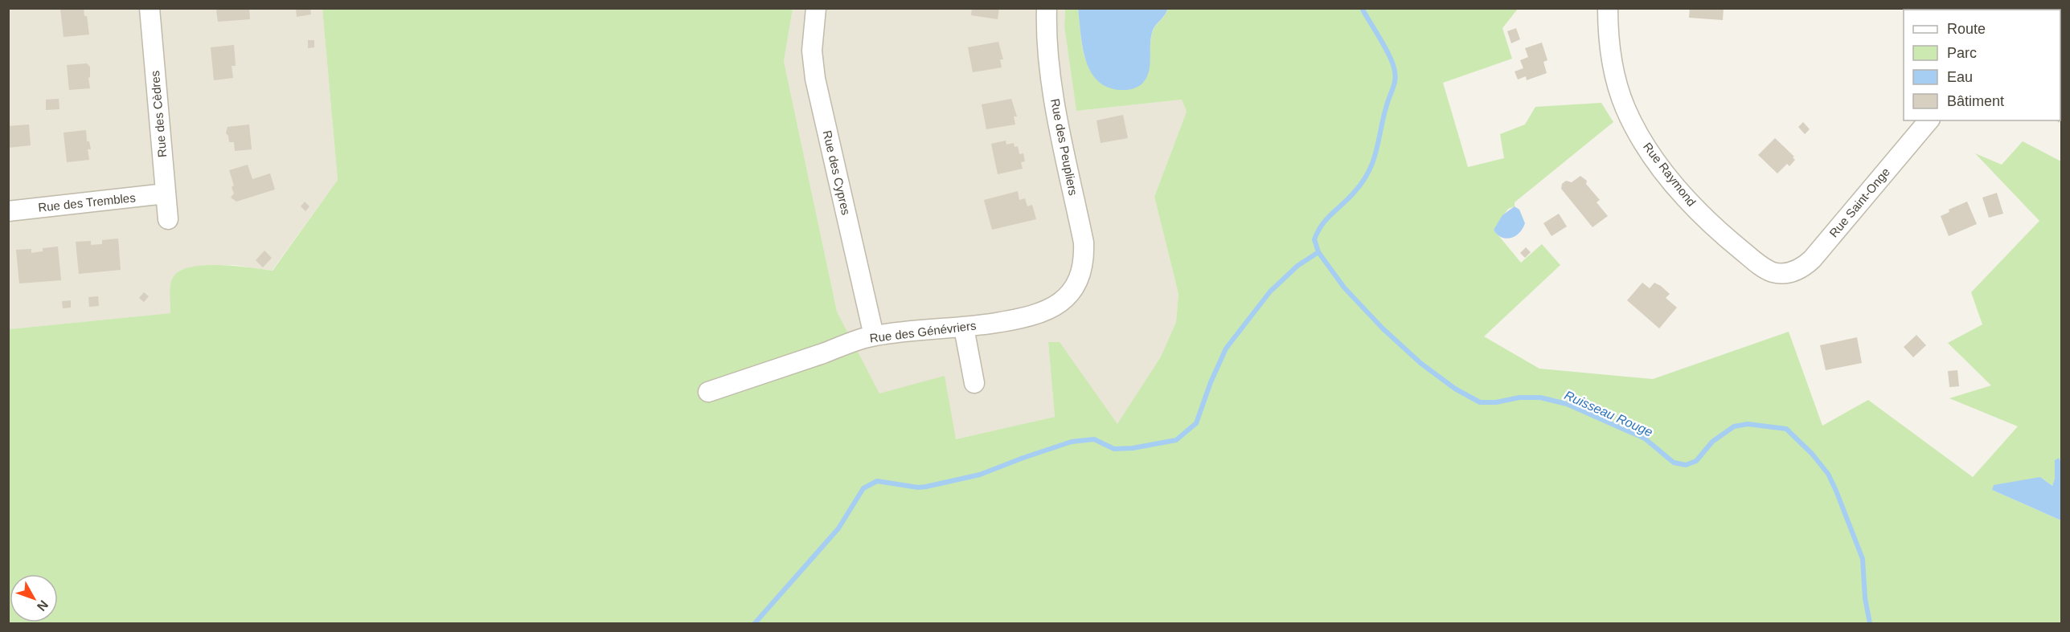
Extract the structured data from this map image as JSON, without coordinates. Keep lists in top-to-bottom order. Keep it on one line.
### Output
{"streets":{"street":["Rue des Cèdres","Rue des Peupliers","Rue des Cypres","Rue Raymond","Rue des Trembles","Rue Saint-Onge","Rue des Génévriers"]},"crossings":[["Rue des Cèdres","Rue des Trembles"],["Rue des Peupliers","Rue des Génévriers"],["Rue des Cypres","Rue des Génévriers"],["Rue Raymond","Rue Saint-Onge"]],"water":["Ruisseau Rouge"],"legend":["Route","Parc","Eau","Bâtiment"],"north":"bottom right"}
